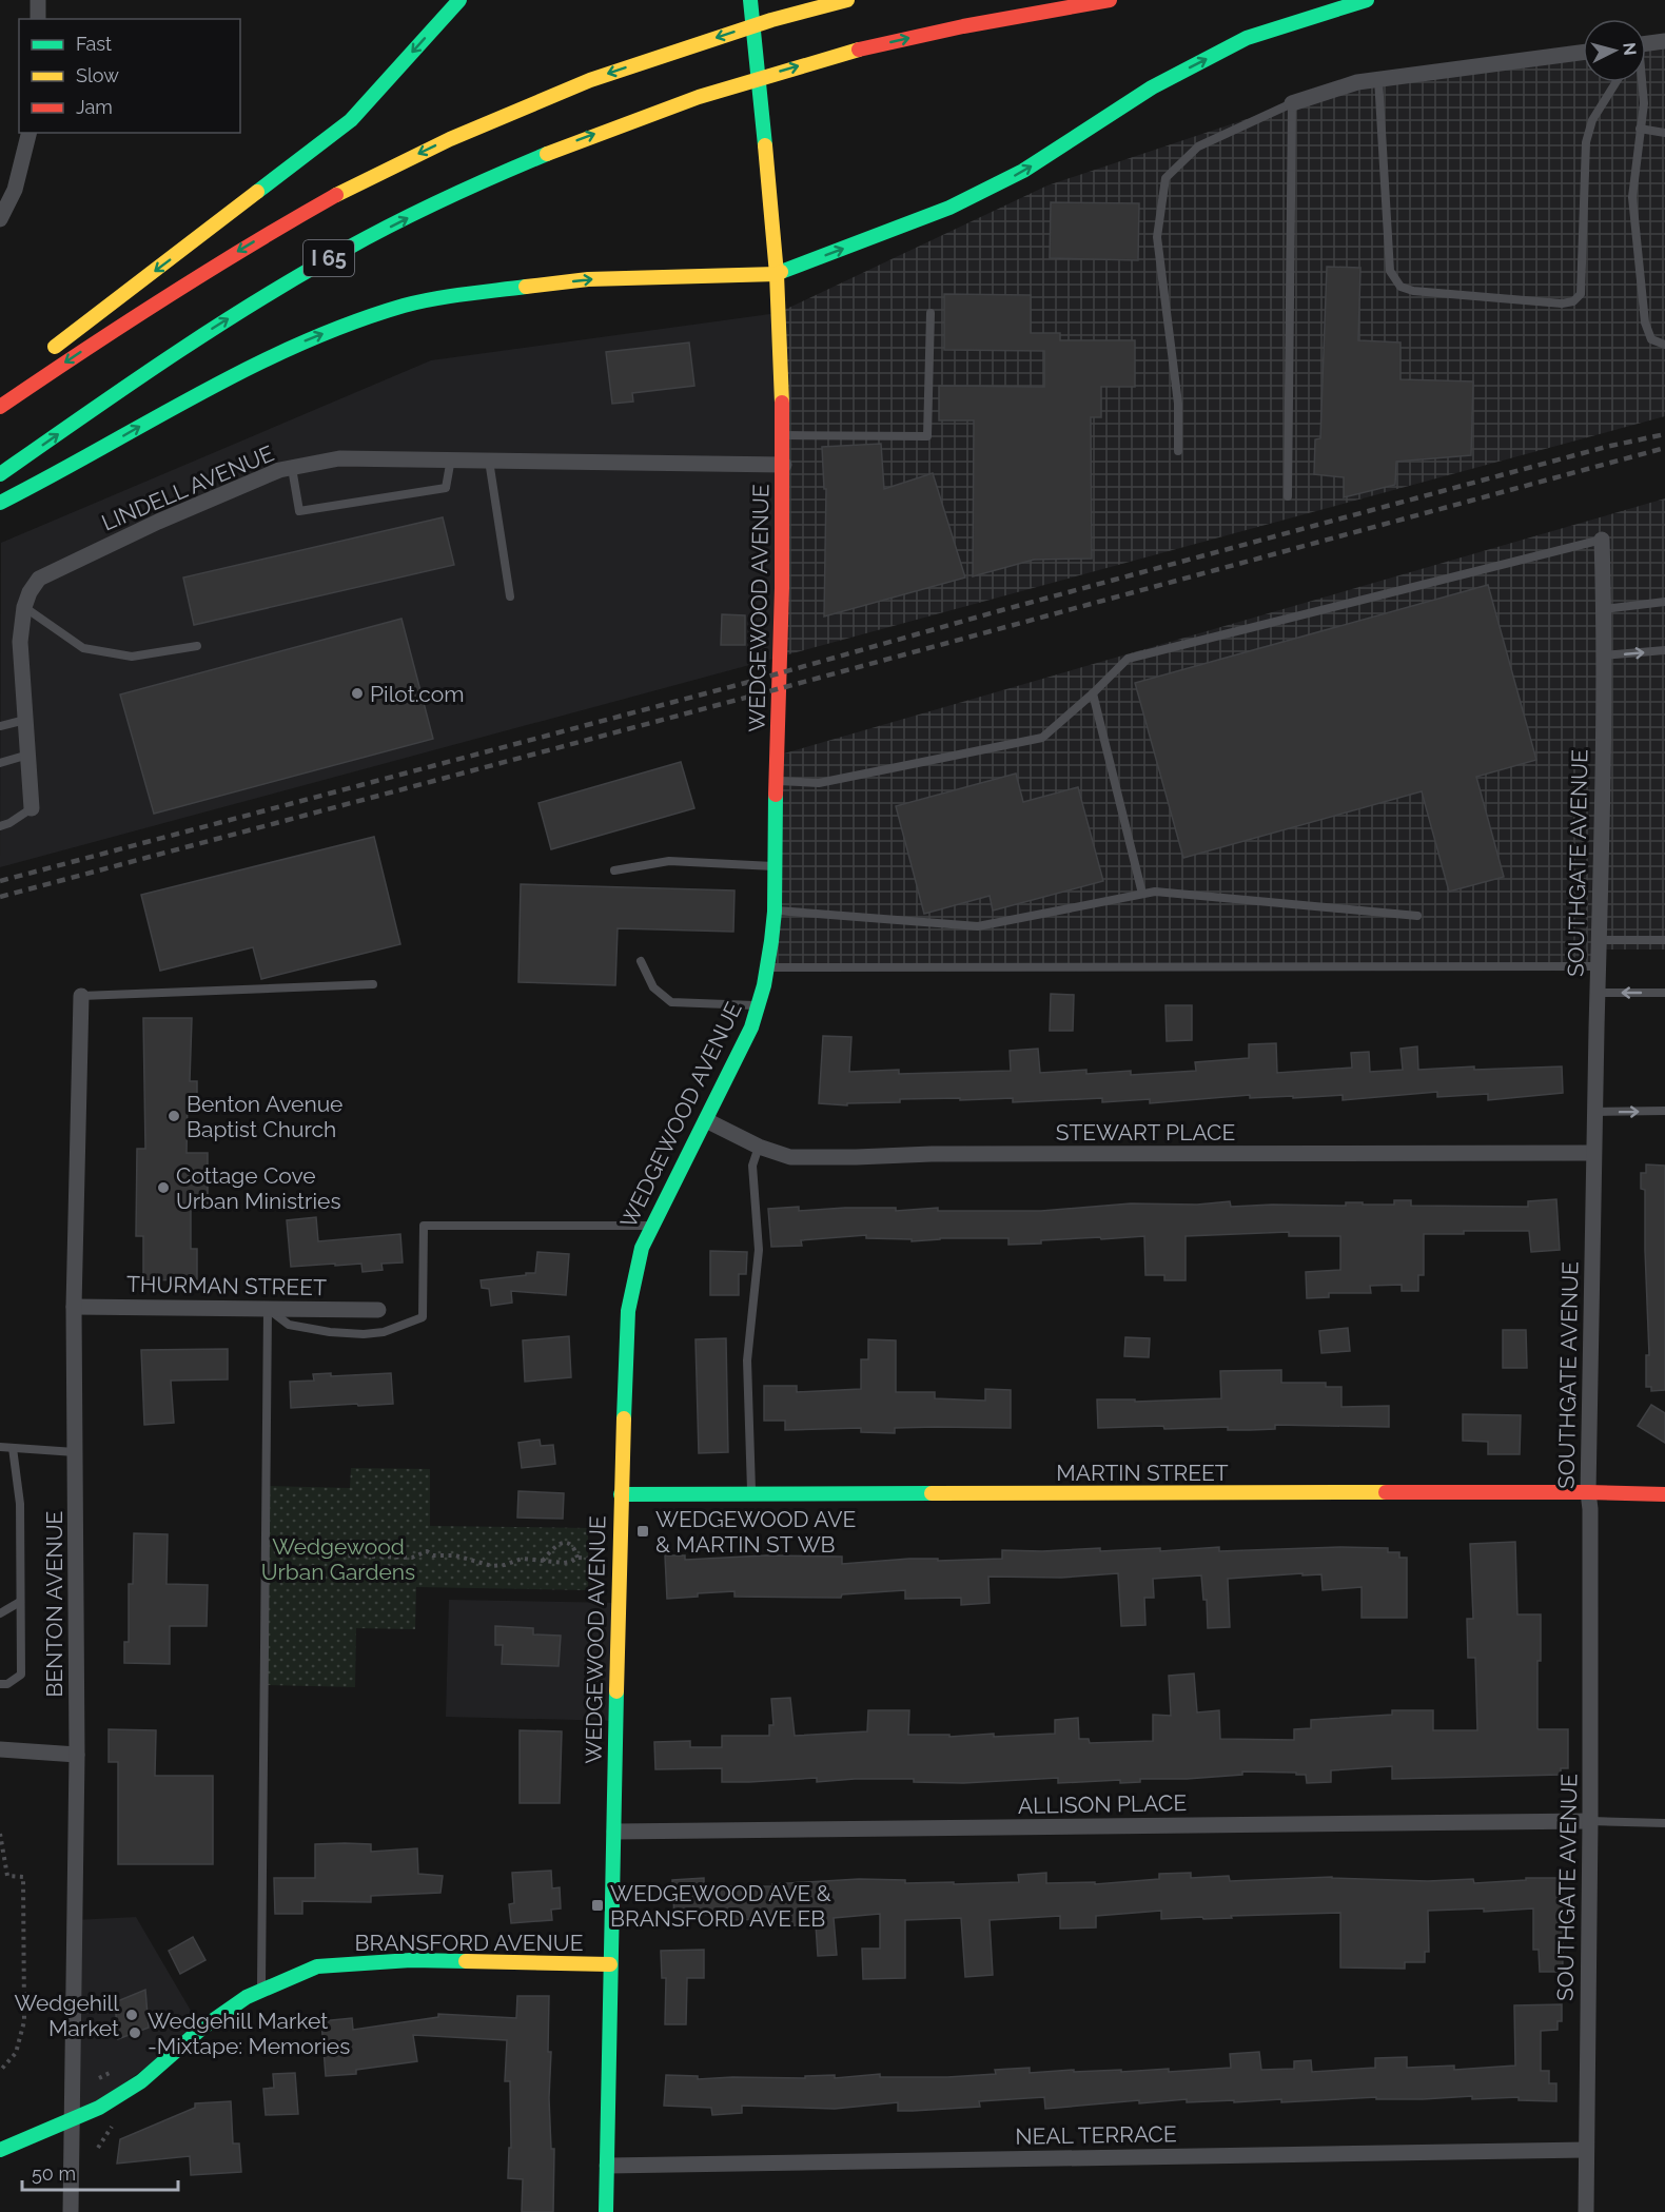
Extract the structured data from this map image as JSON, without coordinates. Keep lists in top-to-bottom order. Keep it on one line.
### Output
{"streets":{"main road":["I 65","WEDGEWOOD AVENUE","MARTIN STREET","BRANSFORD AVENUE"],"street":["LINDELL AVENUE","SOUTHGATE AVENUE","STEWART PLACE","THURMAN STREET","BENTON AVENUE","ALLISON PLACE","NEAL TERRACE"]},"crossings":[["LINDELL AVENUE","WEDGEWOOD AVENUE"],["WEDGEWOOD AVENUE","STEWART PLACE"],["WEDGEWOOD AVENUE","MARTIN STREET"],["WEDGEWOOD AVENUE","ALLISON PLACE"],["WEDGEWOOD AVENUE","BRANSFORD AVENUE"],["WEDGEWOOD AVENUE","NEAL TERRACE"],["SOUTHGATE AVENUE","STEWART PLACE"],["SOUTHGATE AVENUE","MARTIN STREET"],["SOUTHGATE AVENUE","ALLISON PLACE"],["SOUTHGATE AVENUE","NEAL TERRACE"],["THURMAN STREET","BENTON AVENUE"],["BENTON AVENUE","BRANSFORD AVENUE"]],"parks":["Wedgewood Urban Gardens"],"places":{"other":["Pilot.com","Benton Avenue Baptist Church","Cottage Cove Urban Ministries","Wedgehill Market","Wedgehill Market -Mixtape: Memories"],"transit":["WEDGEWOOD AVE & MARTIN ST WB","WEDGEWOOD AVE & BRANSFORD AVE EB"]},"legend":["Fast","Slow","Jam"],"scale_bar":"50 m","north":"right"}
